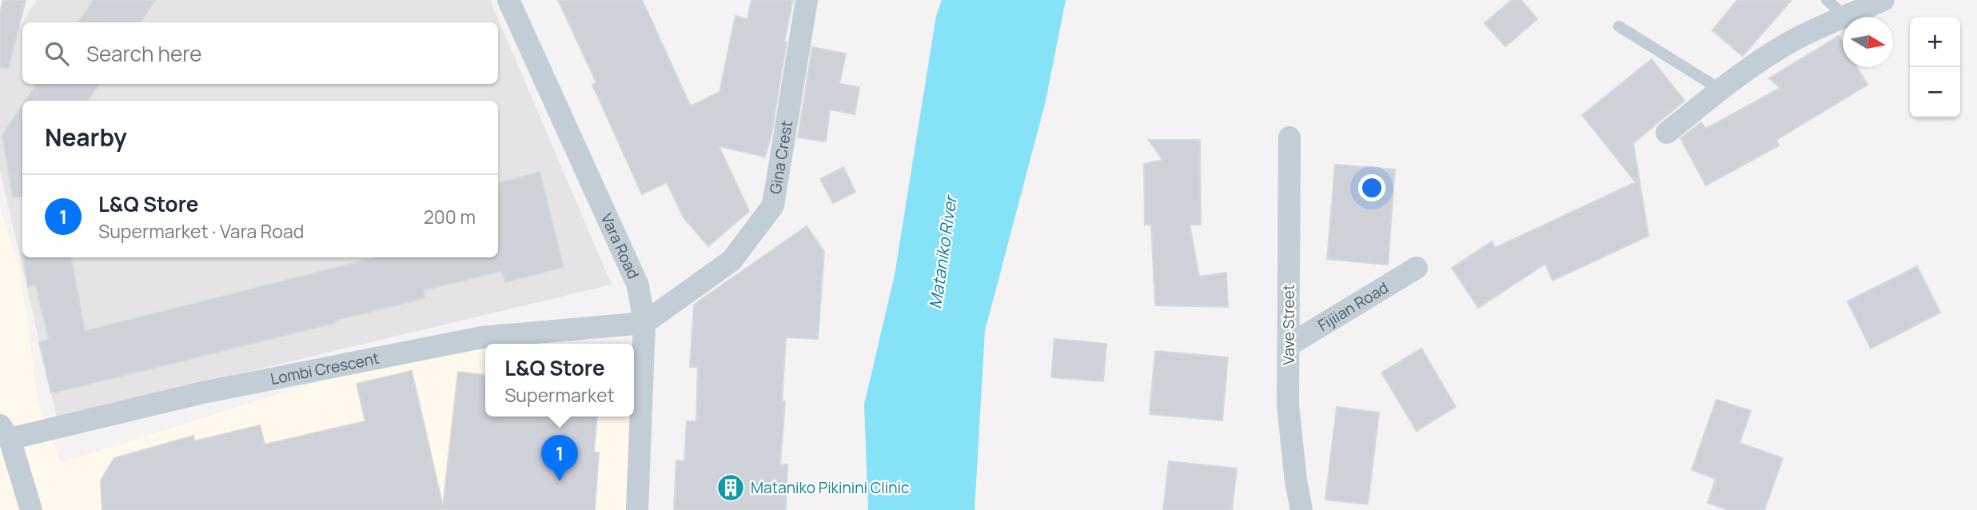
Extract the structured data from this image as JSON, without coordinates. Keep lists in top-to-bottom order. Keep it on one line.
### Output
{"streets":{"street":["Gina Crest","Vara Road","Fijiian Road","Vave Street","Lombi Crescent"]},"crossings":[["Gina Crest","Vara Road"],["Gina Crest","Lombi Crescent"],["Vara Road","Lombi Crescent"],["Fijiian Road","Vave Street"]],"water":["Mataniko River"],"places":{"building":["Mataniko Pikinini Clinic"]},"north":"right","page":{"map_buttons":["+","−"],"search":"Search here","heading":"Nearby","list":[{"mark":"1","name":"L&Q Store","note":"Supermarket · Vara Road","value":"200 m"}],"popup":["L&Q Store","Supermarket"],"pins":"1"}}
